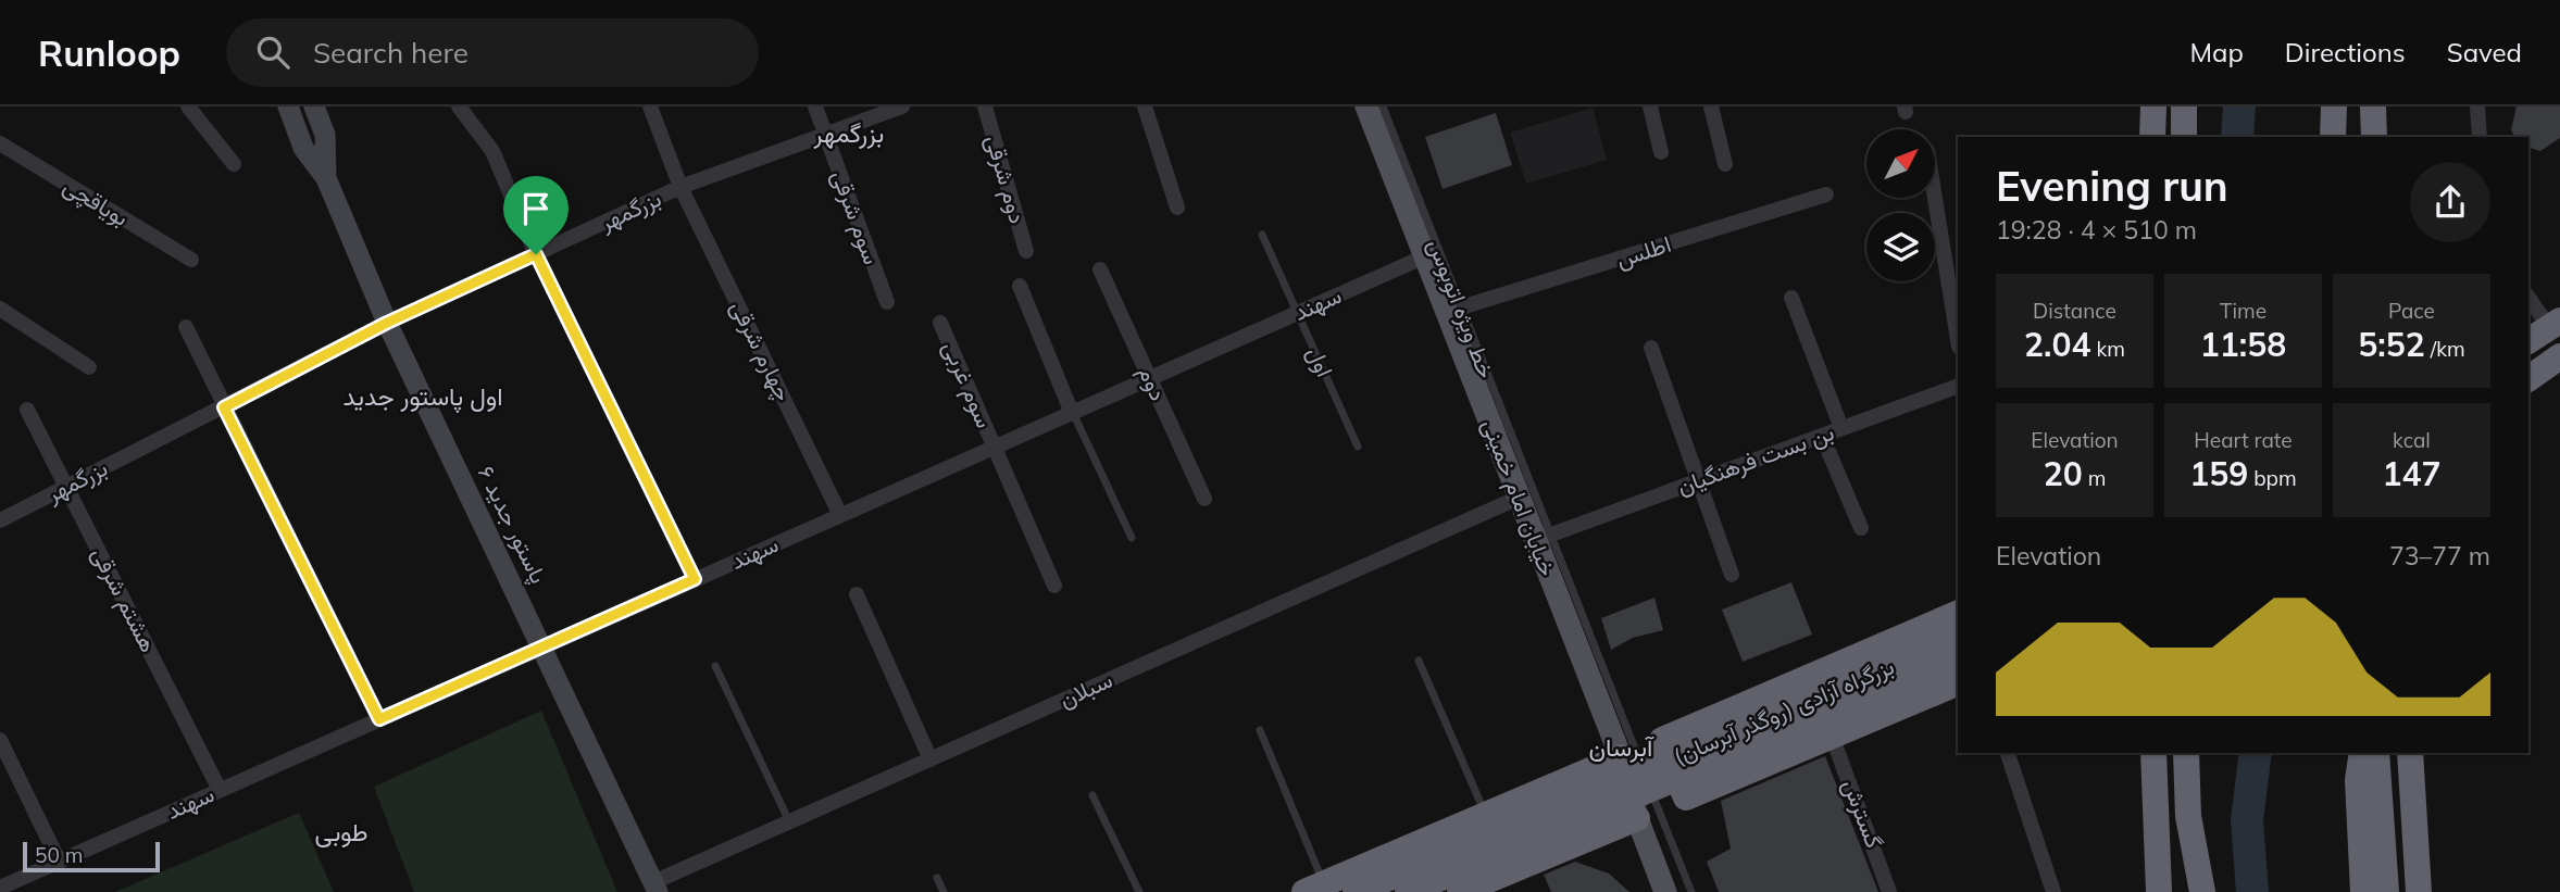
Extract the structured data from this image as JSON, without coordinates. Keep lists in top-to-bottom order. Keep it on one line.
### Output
{"streets":{"highway":["بزرگراه آزادی (روگذر آبرسان)"],"main road":["خیابان امام خمینی","پاستور جدید ۶"],"street":["دوم شرقی","بویاقچی","بزرگمهر","سوم شرقی","اطلس","سهند","چهارم شرقی","دوم","سوم غربی","بن بست فرهنگیان","هشتم شرقی","سبلان","گسترش"],"lane":["خط ویژه اتوبوس","اول"]},"crossings":[["بزرگمهر","سوم شرقی"],["بزرگمهر","چهارم شرقی"],["بزرگمهر","پاستور جدید ۶"],["بزرگمهر","هشتم شرقی"],["اطلس","خط ویژه اتوبوس"],["اطلس","خیابان امام خمینی"],["سهند","چهارم شرقی"],["سهند","اول"],["سهند","دوم"],["سهند","سوم غربی"],["سهند","خیابان امام خمینی"],["سهند","پاستور جدید ۶"],["سهند","هشتم شرقی"],["خط ویژه اتوبوس","بن بست فرهنگیان"],["خط ویژه اتوبوس","خیابان امام خمینی"],["بن بست فرهنگیان","خیابان امام خمینی"],["خیابان امام خمینی","سبلان"],["پاستور جدید ۶","سبلان"]],"districts":["بزرگمهر","اول پاستور جدید","آبرسان","طوبی"],"scale_bar":"50 m","north":"top right","page":{"header":"Runloop","search":"Search here","nav":["Map","Directions","Saved"],"heading":["Evening run","19:28 · 4 × 510 m"],"stats":[["Distance","2.04 km"],["Time","11:58"],["Pace","5:52 /km"],["Elevation","20 m"],["Heart rate","159 bpm"],["kcal","147"]],"chart":["Elevation","73–77 m"],"scale":"50 m"}}
